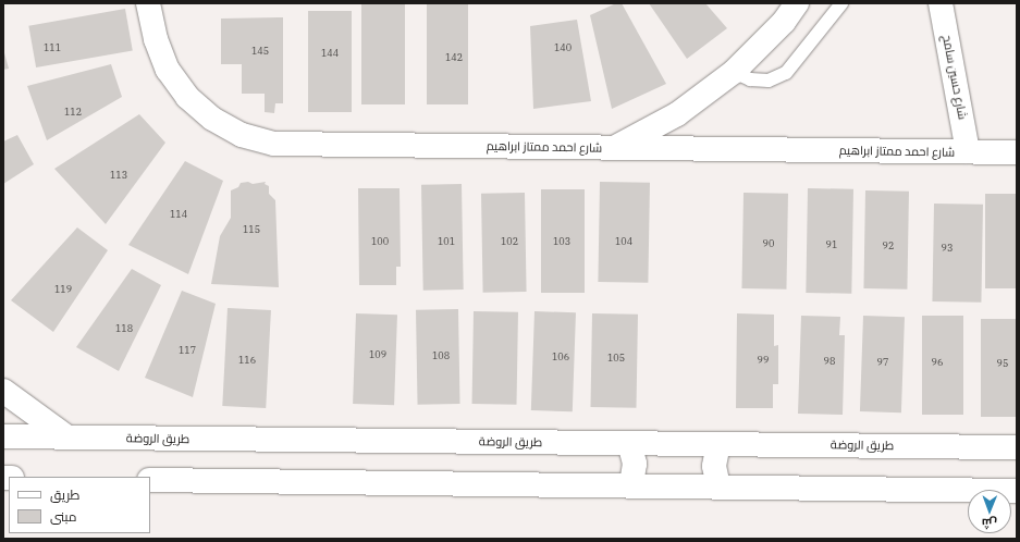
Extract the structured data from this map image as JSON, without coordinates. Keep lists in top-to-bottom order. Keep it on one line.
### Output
{"streets":{"street":["شارع حسين سامح","شارع احمد ممتاز ابراهيم","طريق الروضة"]},"crossings":[["شارع حسين سامح","شارع احمد ممتاز ابراهيم"]],"house_numbers":["111","140","145","144","142","112","113","114","115","100","101","102","103","104","90","91","92","93","119","118","117","109","108","106","105","116","99","98","97","96","95"],"legend":["طريق","مبنى"],"north":"bottom"}
